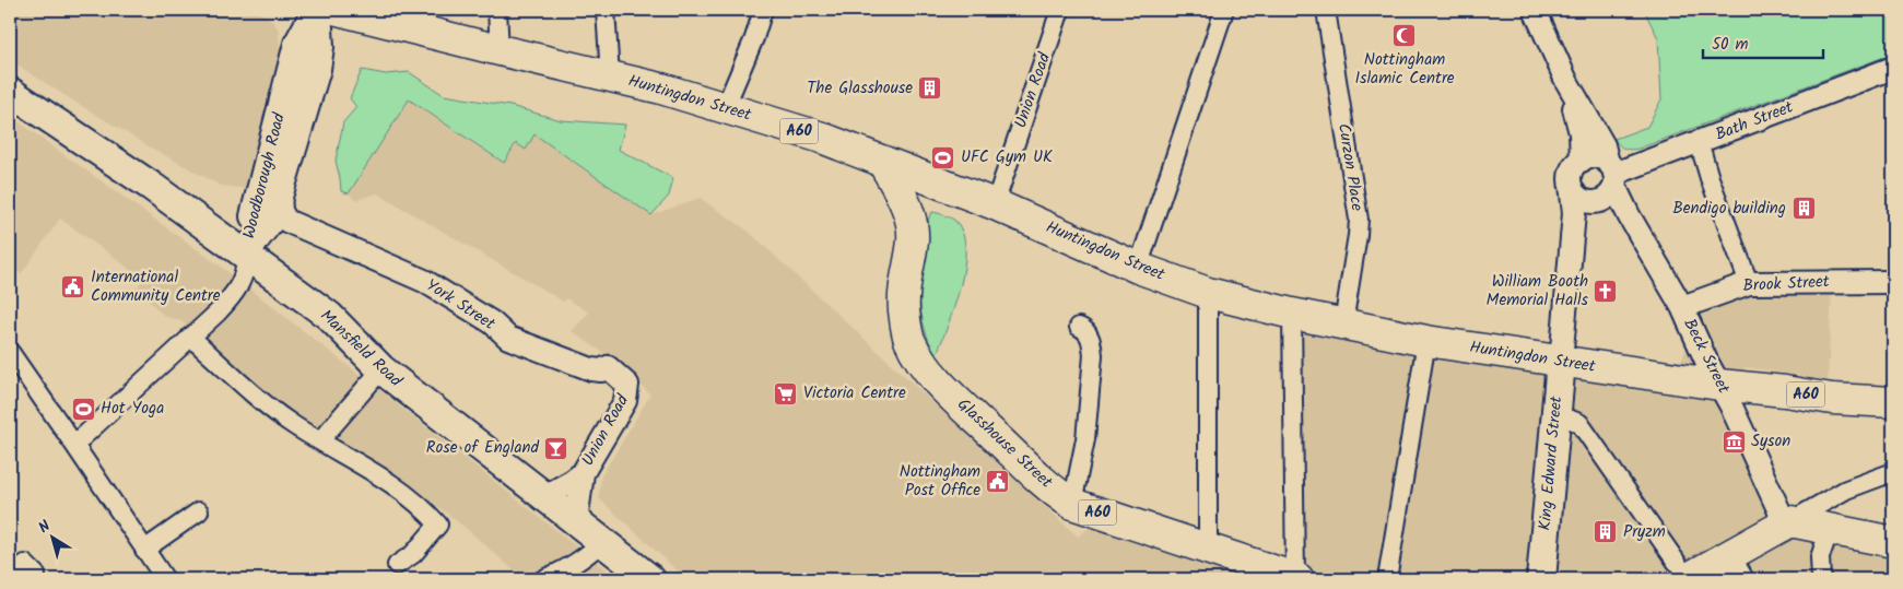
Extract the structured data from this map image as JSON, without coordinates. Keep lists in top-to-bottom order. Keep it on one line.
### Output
{"streets":{"highway":["Huntingdon Street","A60","Glasshouse Street"],"main road":["Woodborough Road","Mansfield Road","King Edward Street"],"street":["Union Road","Bath Street","Curzon Place","Brook Street","York Street","Beck Street"]},"crossings":[["Union Road","Huntingdon Street"],["Union Road","York Street"],["Union Road","Mansfield Road"],["Huntingdon Street","Curzon Place"],["Huntingdon Street","Beck Street"],["Huntingdon Street","Glasshouse Street"],["Huntingdon Street","King Edward Street"],["Bath Street","Beck Street"],["Bath Street","King Edward Street"],["Woodborough Road","Mansfield Road"],["Brook Street","Beck Street"],["Beck Street","King Edward Street"]],"places":{"mosque":["Nottingham Islamic Centre"],"building":["The Glasshouse","Bendigo building","Pryzm"],"sports":["UFC Gym UK","Hot Yoga"],"public building":["International Community Centre","Nottingham Post Office"],"church":["William Booth Memorial Halls"],"supermarket":["Victoria Centre"],"museum":["Syson"],"bar":["Rose of England"]},"scale_bar":"50 m","north":"top left"}
